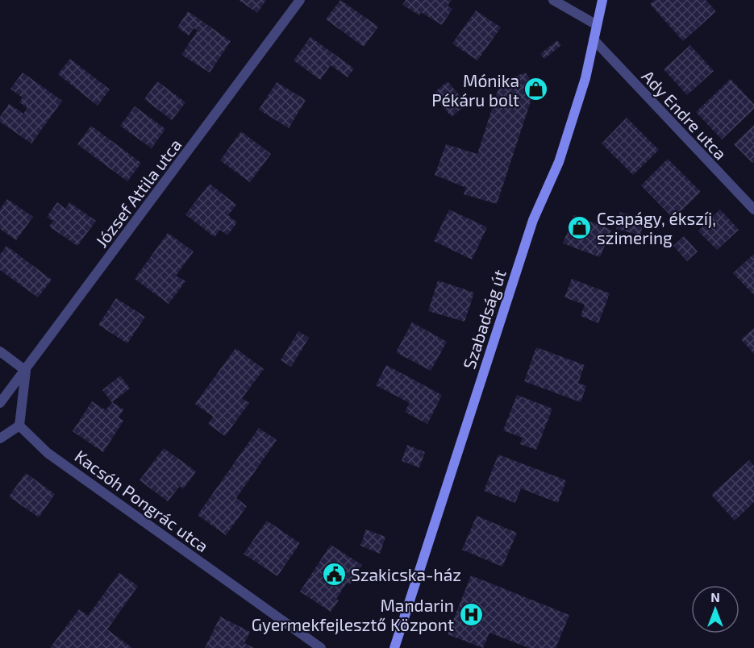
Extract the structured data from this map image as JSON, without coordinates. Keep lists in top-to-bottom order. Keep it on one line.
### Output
{"streets":{"street":["Ady Endre utca","József Attila utca","Szabadság út","Kacsóh Pongrác utca"]},"crossings":[["Ady Endre utca","Szabadság út"]],"places":{"shop":["Mónika Pékáru bolt","Csapágy, ékszíj, szimering"],"public building":["Szakicska-ház"],"hospital":["Mandarin Gyermekfejlesztő Központ"]},"north":"top"}
